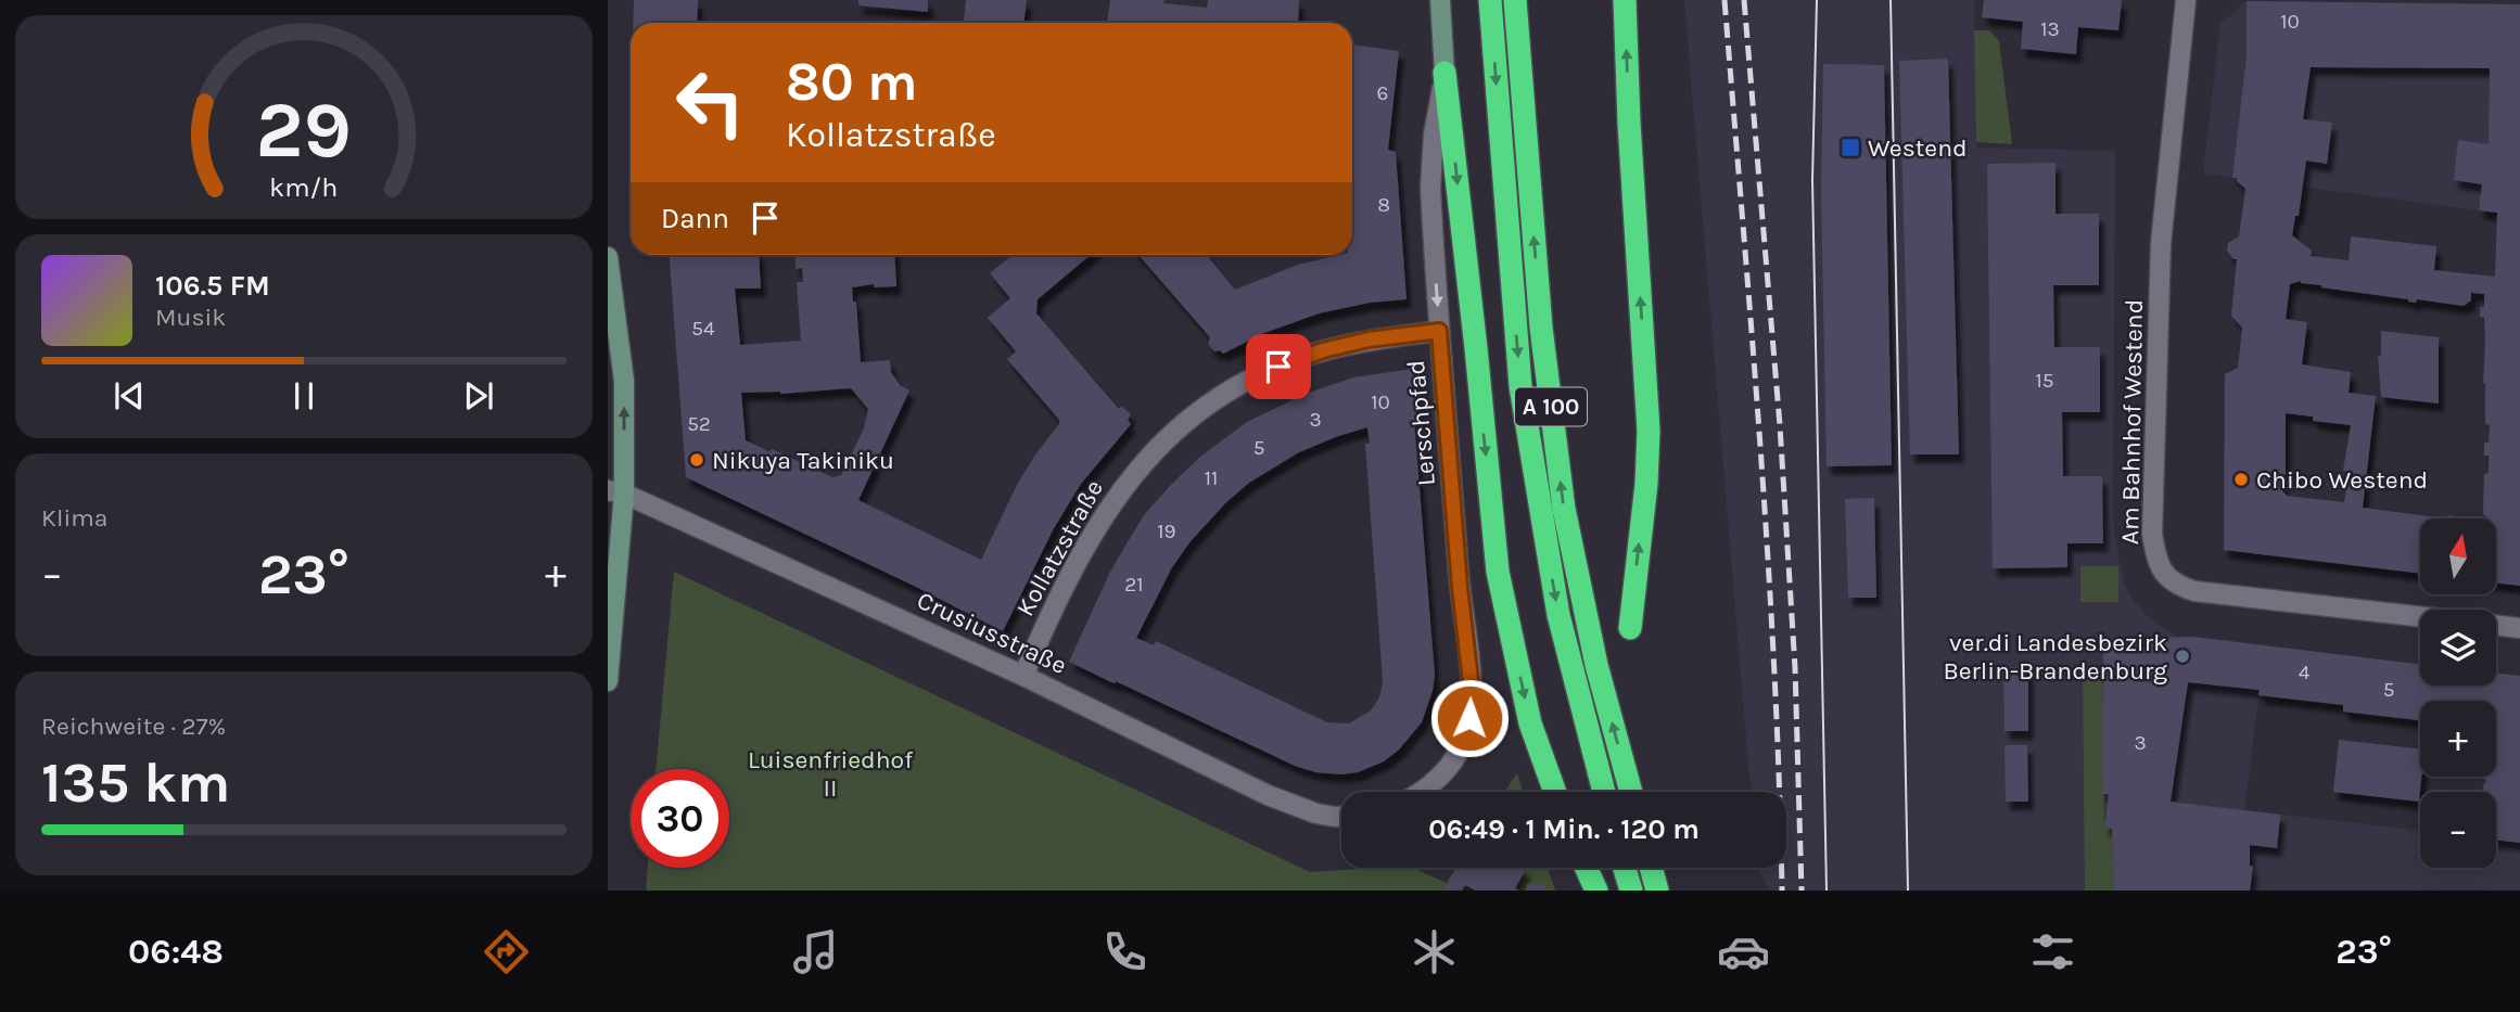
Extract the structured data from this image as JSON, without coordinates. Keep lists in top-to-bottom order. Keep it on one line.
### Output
{"streets":{"highway":["A 100"],"main road":["Lerschpfad"],"street":["Am Bahnhof Westend","Kollatzstraße","Crusiusstraße"]},"crossings":[["Lerschpfad","Kollatzstraße"],["Kollatzstraße","Crusiusstraße"]],"parks":["Luisenfriedhof II"],"places":{"transit":["Westend"],"other":["Nikuya Takiniku","Chibo Westend","ver.di Landesbezirk Berlin-Brandenburg"]},"house_numbers":["10","13","6","8","54","15","10","3","52","5","11","19","21","4","5","3"],"north":"top","page":{"turn":["80 m","Kollatzstraße"],"then":"Dann","song":["106.5 FM","Musik"],"tile":["Klima",["Reichweite · 27%","135 km"]],"map_buttons":["+","−"],"heat":["−","23°","+"],"limit":"30","trip":"06:49 · 1 Min. · 120 m","tabs":["06:48","23°"],"gauge":["29","km/h"]}}
